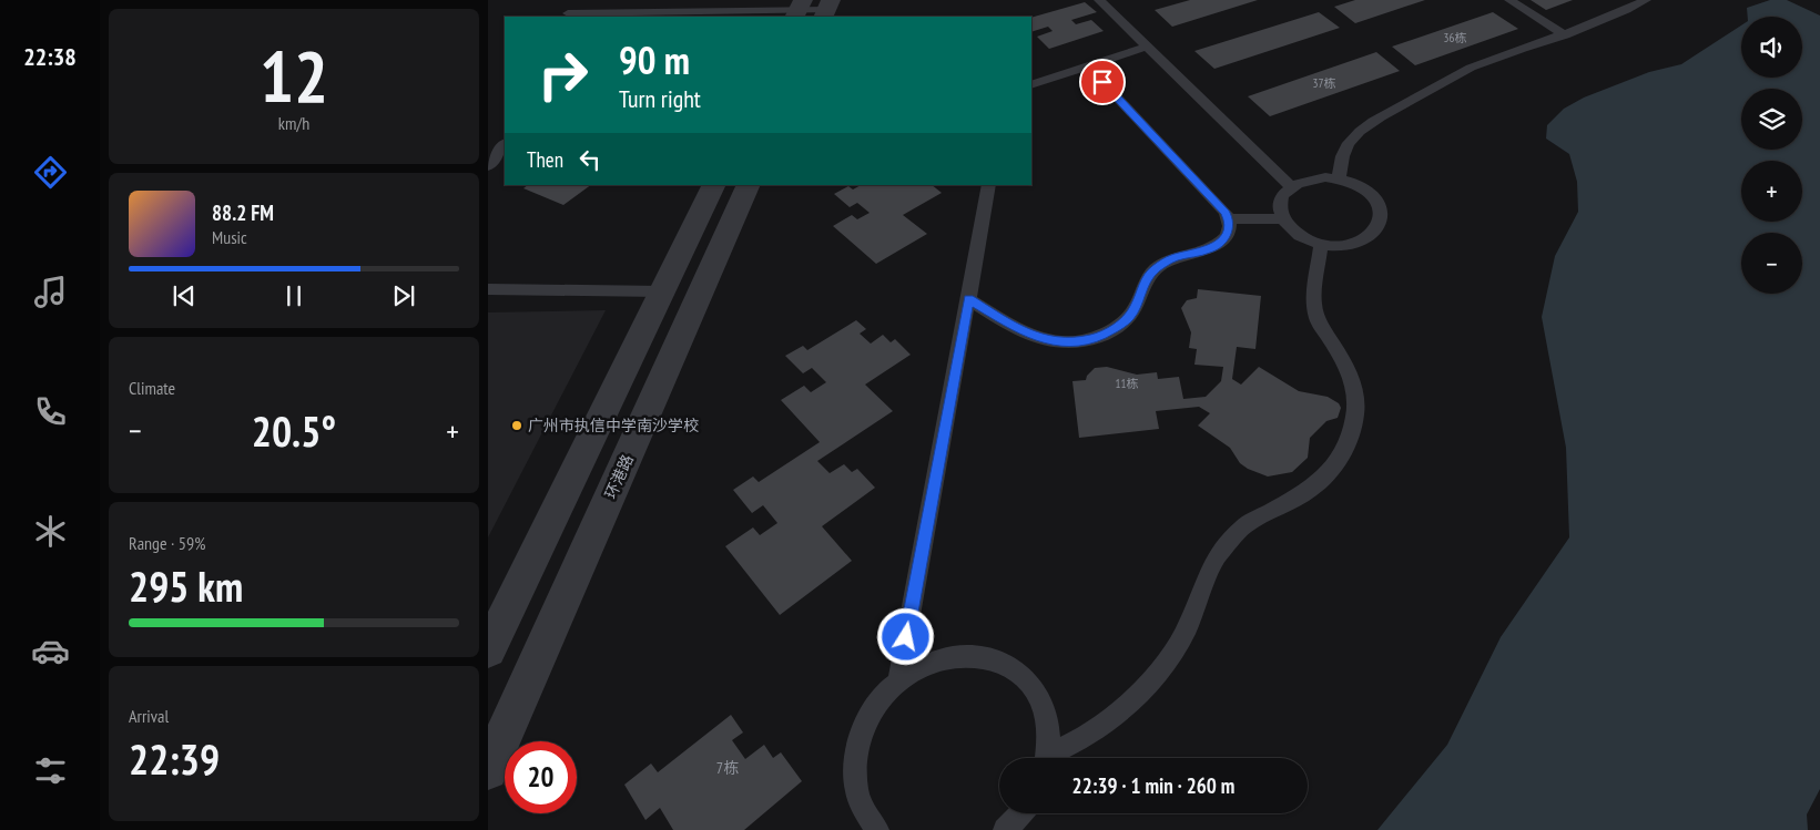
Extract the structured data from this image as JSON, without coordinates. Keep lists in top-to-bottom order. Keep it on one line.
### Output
{"streets":{"street":["环港路"]},"places":["广州市执信中学南沙学校"],"house_numbers":["36栋","37栋","11栋","7栋"],"page":{"tabs":"22:38","tile":[["12","km/h"],"Climate",["Range · 59%","295 km"],["Arrival","22:39"]],"map_buttons":["+","−"],"turn":["90 m","Turn right"],"then":"Then","song":["88.2 FM","Music"],"heat":["−","20.5°","+"],"limit":"20","trip":"22:39 · 1 min · 260 m"}}
